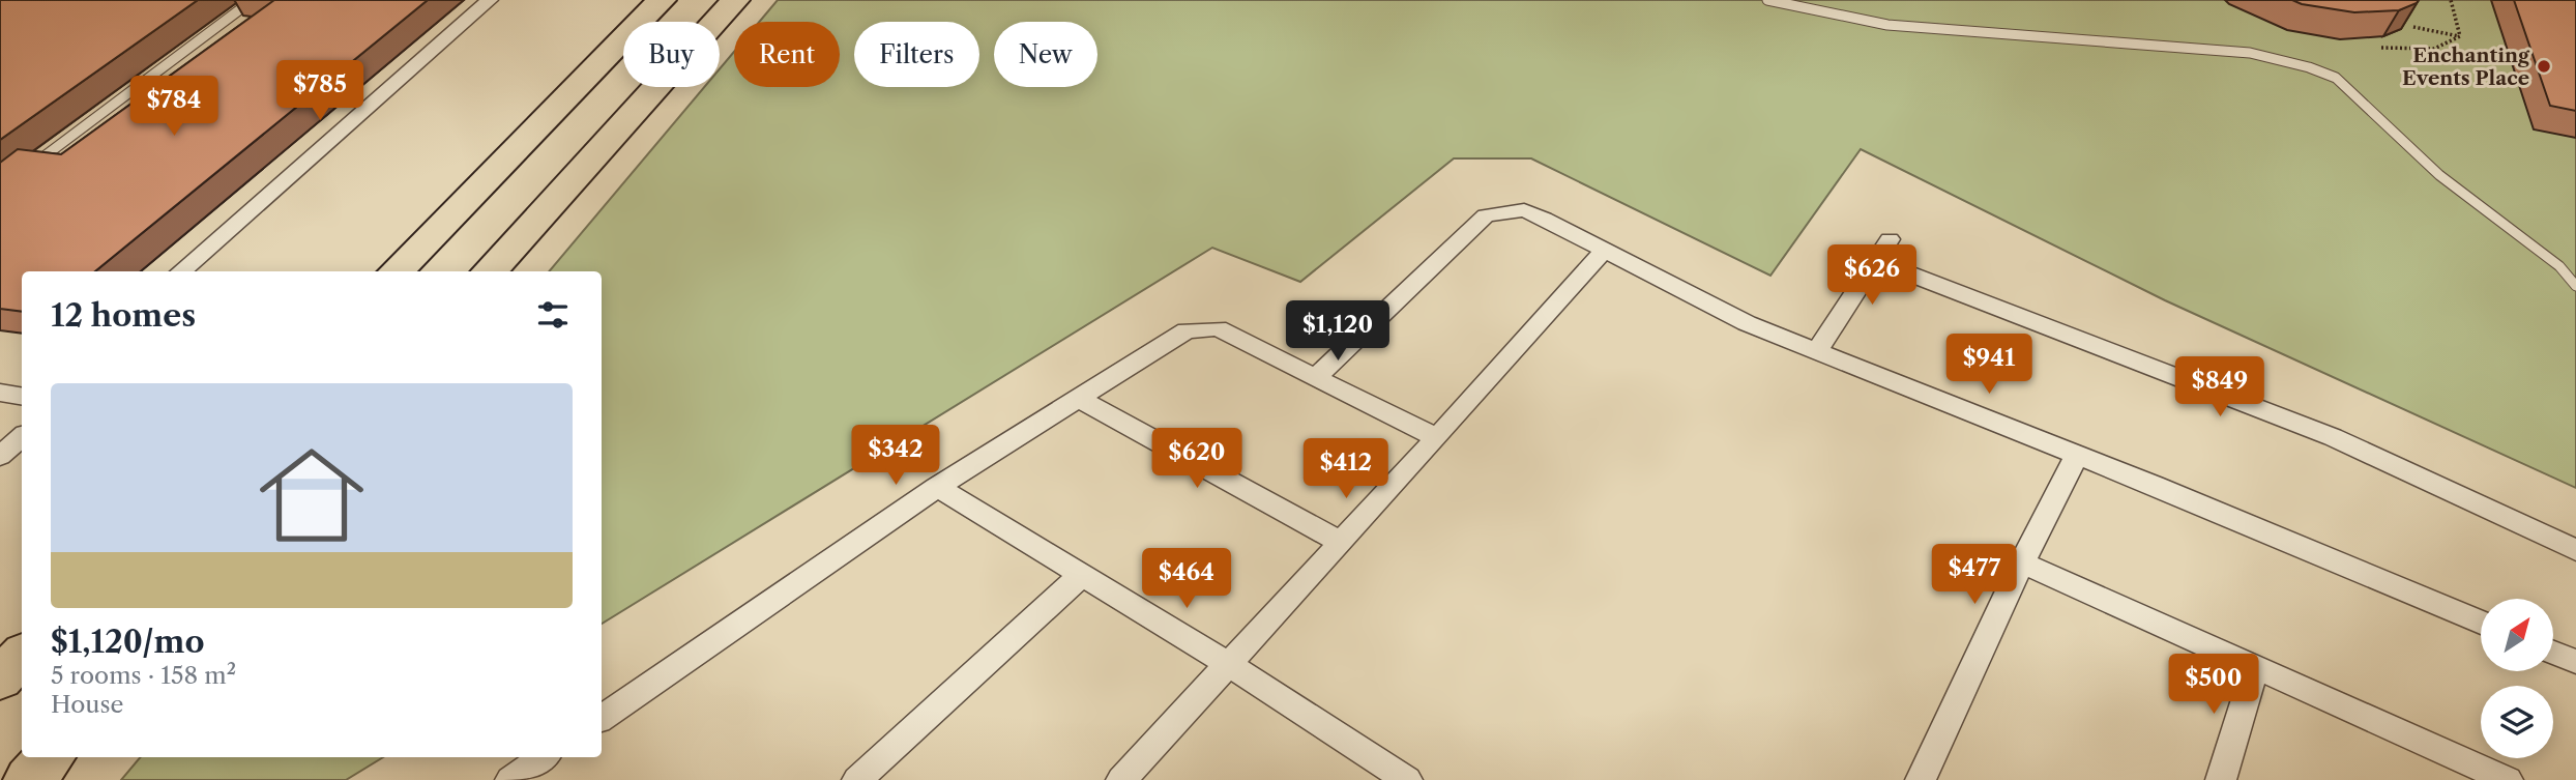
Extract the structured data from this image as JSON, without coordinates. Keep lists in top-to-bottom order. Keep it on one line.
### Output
{"places":["Enchanting Events Place"],"north":"top right","page":{"chip":["Buy","Rent","Filters","New"],"price":["$785","$784","$626","$1,120","$941","$849","$342","$620","$412","$477","$464","$500"],"heading":"12 homes","list":[{"name":"$1,120/mo","note":"5 rooms · 158 m² · House"}]}}
